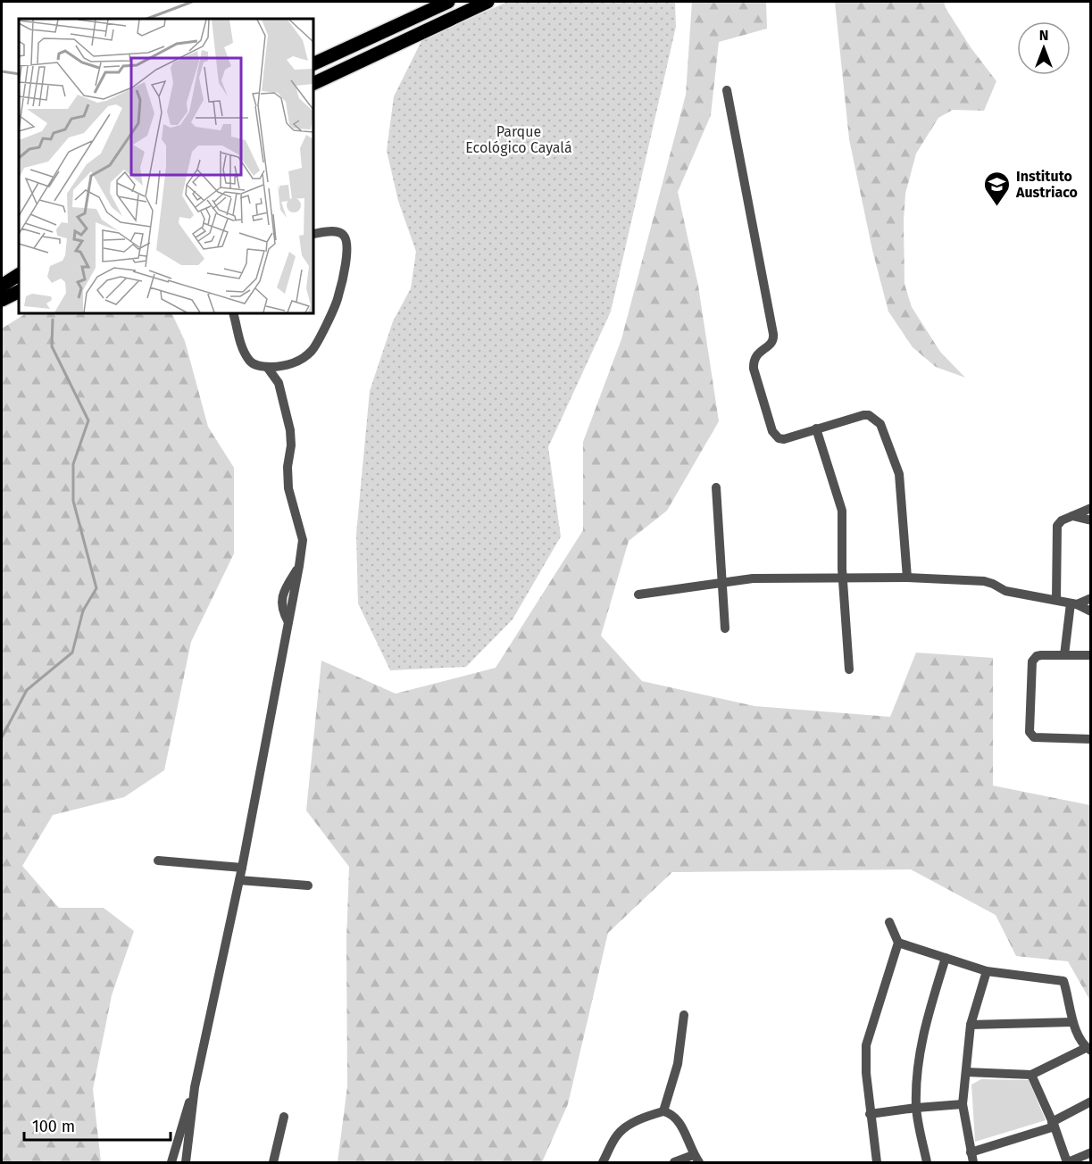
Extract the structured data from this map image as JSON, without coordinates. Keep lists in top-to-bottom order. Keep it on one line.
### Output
{"parks":["Parque Ecológico Cayalá"],"places":{"school or university":["Instituto Austriaco"]},"scale_bar":"100 m","north":"top"}
